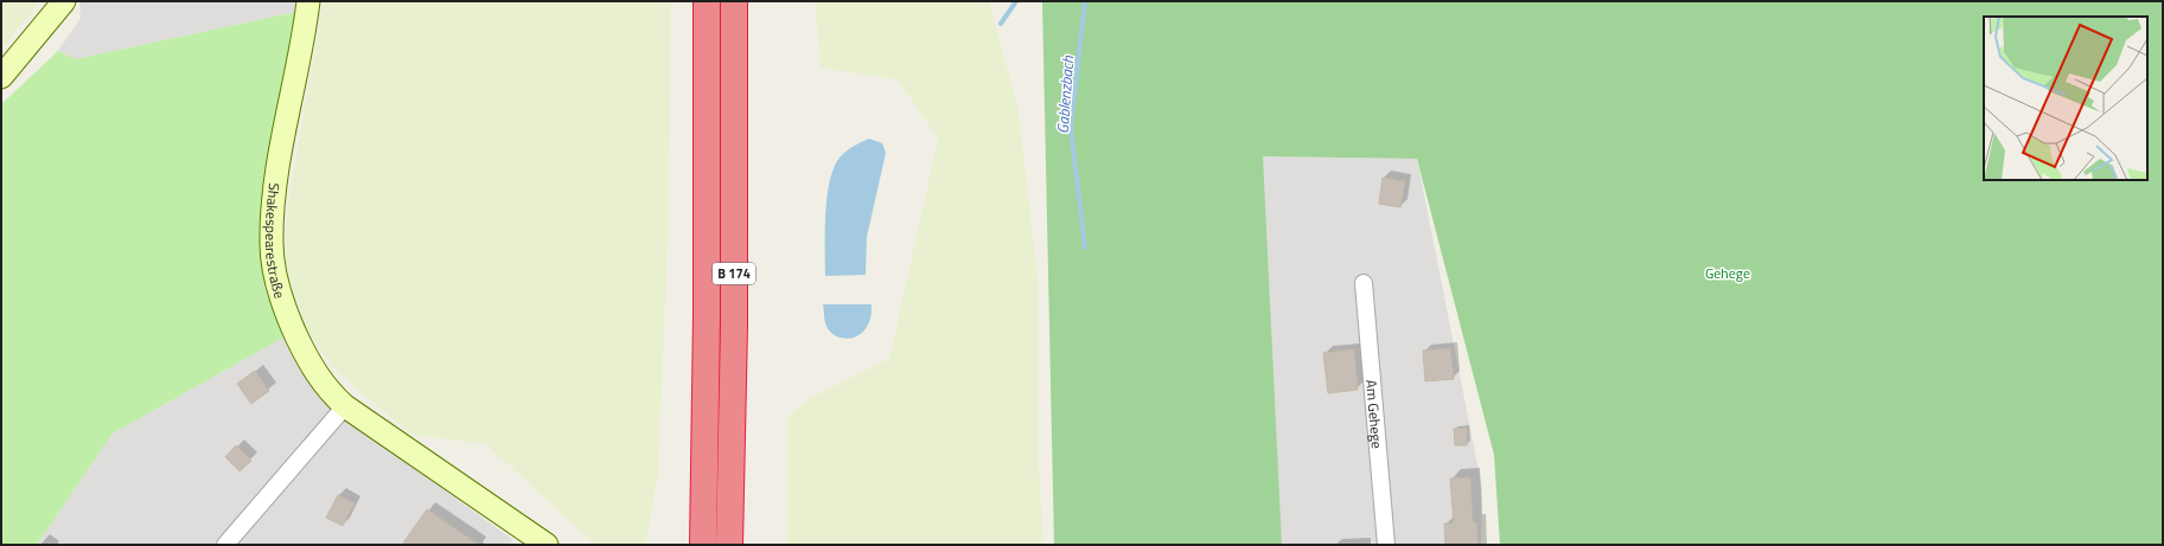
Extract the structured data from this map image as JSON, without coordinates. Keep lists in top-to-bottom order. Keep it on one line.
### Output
{"streets":{"highway":["B 174"],"street":["Shakespearestraße","Am Gehege"]},"water":["Gablenzbach"],"parks":["Gehege"]}
